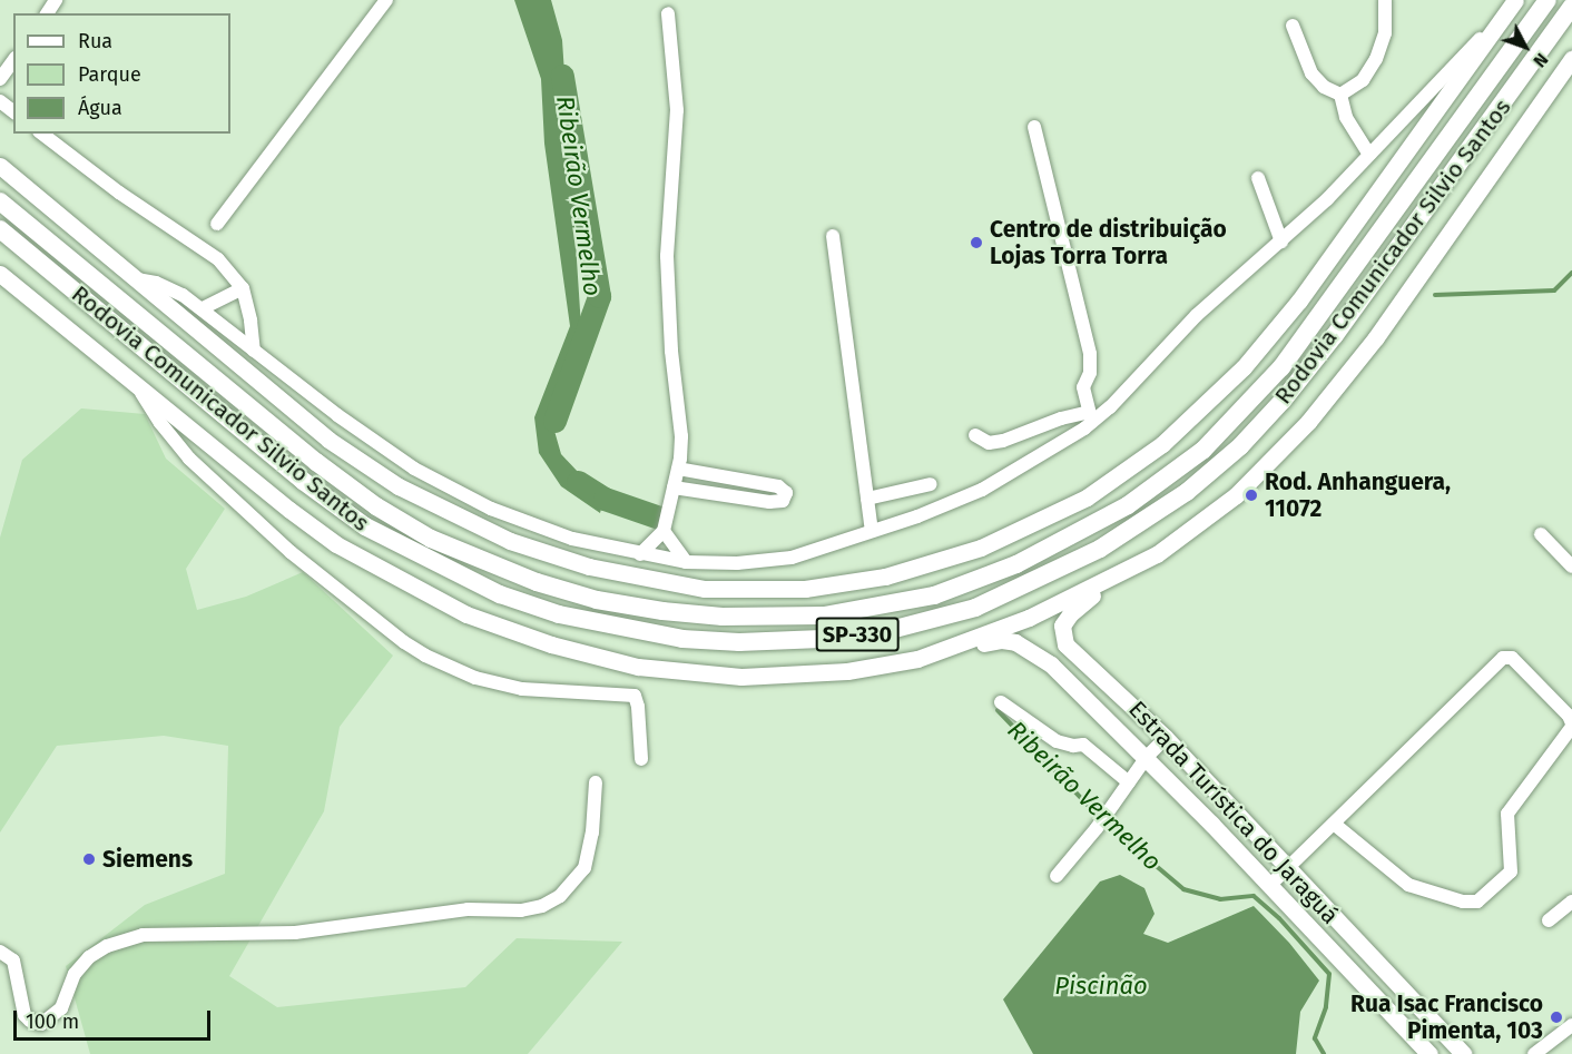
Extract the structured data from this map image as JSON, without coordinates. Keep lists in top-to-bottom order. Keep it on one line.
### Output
{"streets":{"highway":["Rodovia Comunicador Silvio Santos","SP-330"],"main road":["Estrada Turística do Jaraguá"]},"water":["Ribeirão Vermelho","Piscinão"],"places":["Centro de distribuição Lojas Torra Torra","Rod. Anhanguera, 11072","Siemens","Rua Isac Francisco Pimenta, 103"],"legend":["Rua","Parque","Água"],"scale_bar":"100 m","north":"bottom right"}
